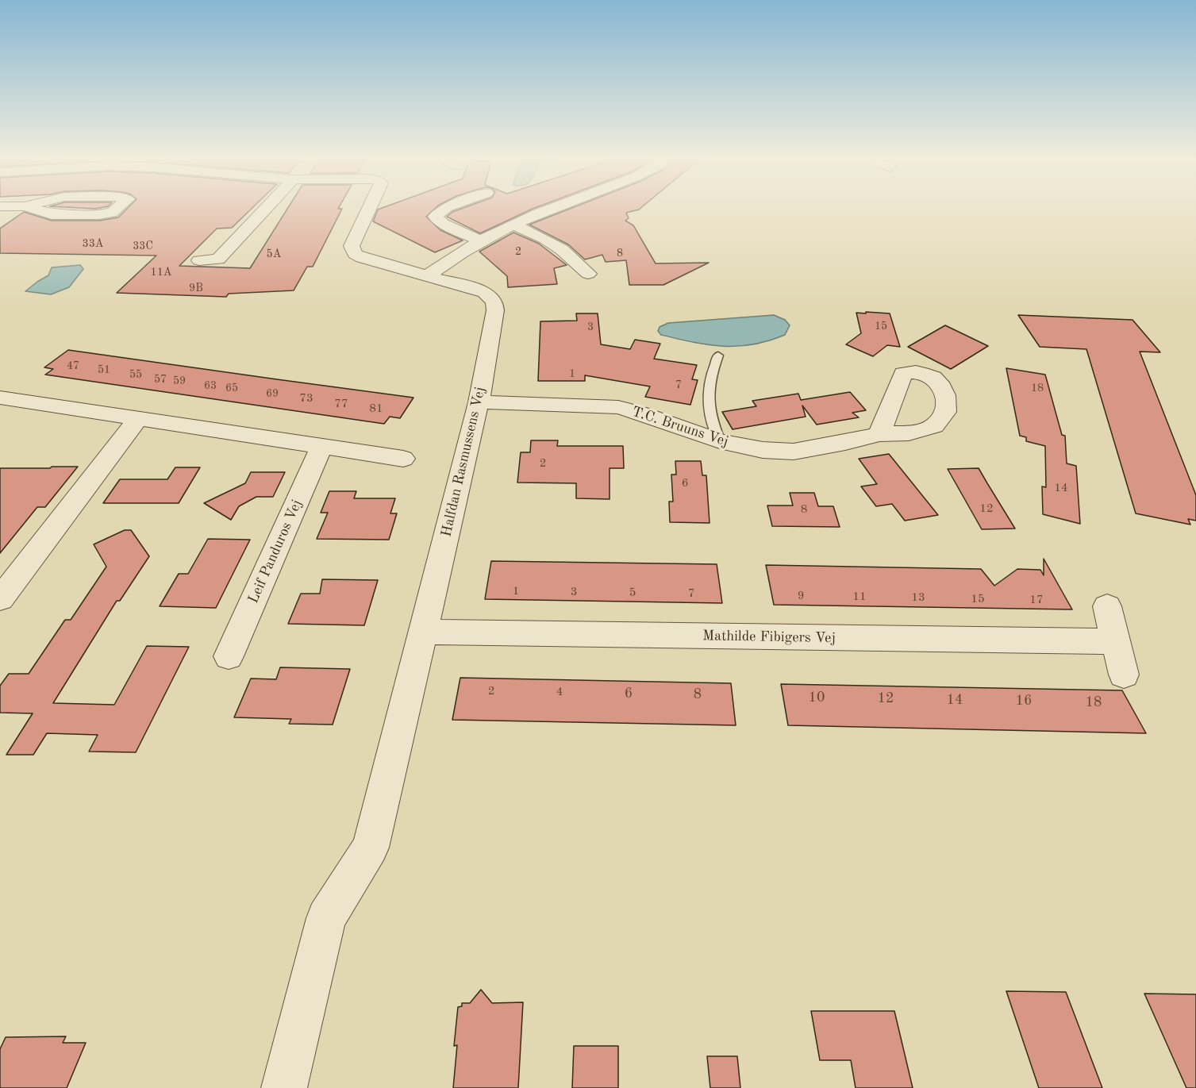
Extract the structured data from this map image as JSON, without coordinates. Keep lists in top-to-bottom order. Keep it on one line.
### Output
{"streets":{"street":["T.C. Bruuns Vej","Halfdan Rasmussens Vej","Leif Panduros Vej","Mathilde Fibigers Vej"]},"crossings":[["T.C. Bruuns Vej","Halfdan Rasmussens Vej"],["Halfdan Rasmussens Vej","Mathilde Fibigers Vej"]],"house_numbers":["33A","33C","2","8","5A","11A","9B","15","3","47","51","1","55","57","59","7","63","65","18","69","73","77","81","2","6","14","12","8","1","3","5","7","9","11","13","15","17","2","4","6","8","10","12","14","16","18"]}
